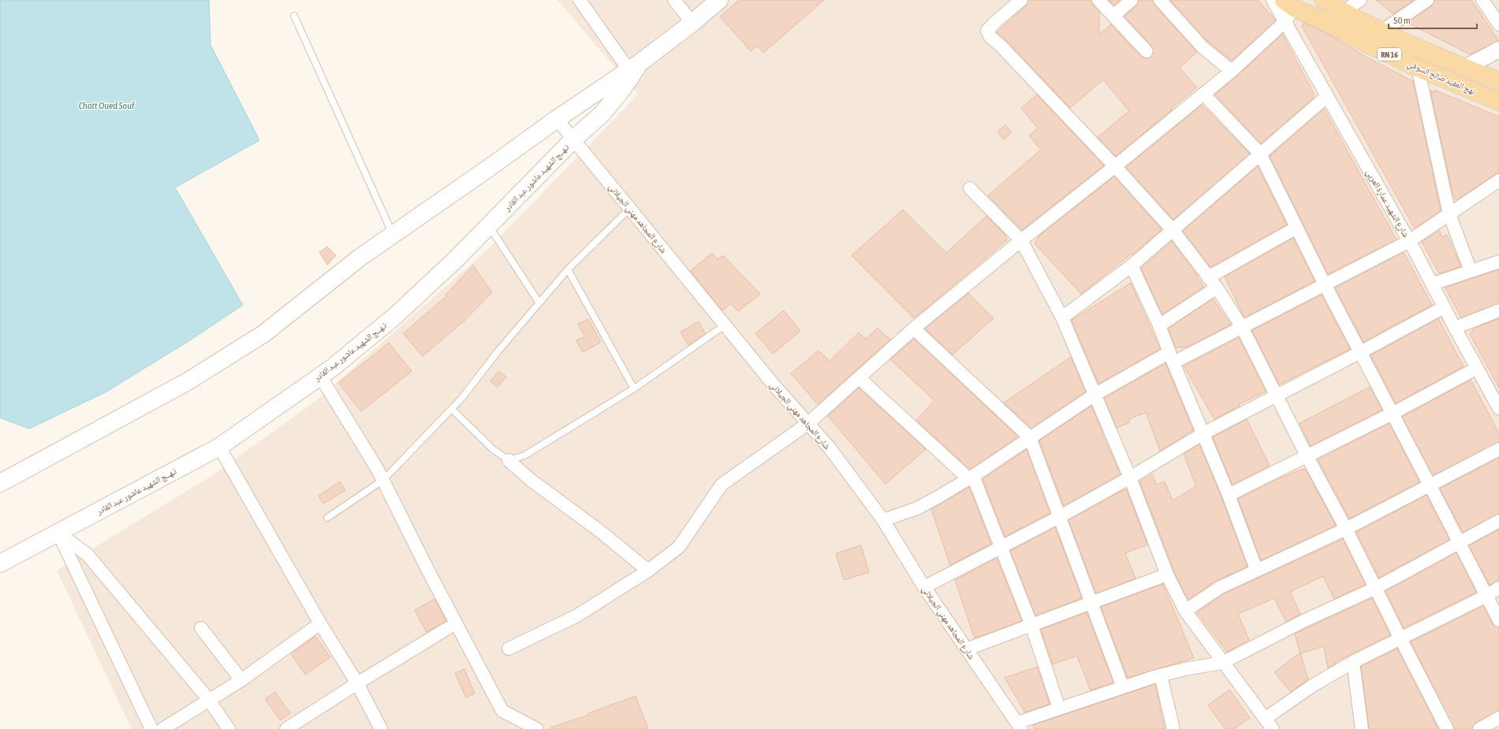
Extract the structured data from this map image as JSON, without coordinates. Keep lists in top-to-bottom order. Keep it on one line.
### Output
{"streets":{"main road":["RN 16","نهج العقيد صالح السوفي","نـهــج الشهيد عاشور عبد القادر"],"street":["شارع الشهيد عمارة العربي","شارع المجاهد مهني الجيلاني"]},"crossings":[["نـهــج الشهيد عاشور عبد القادر","شارع المجاهد مهني الجيلاني"]],"water":["Chott Oued Souf"],"scale_bar":"50 m"}
